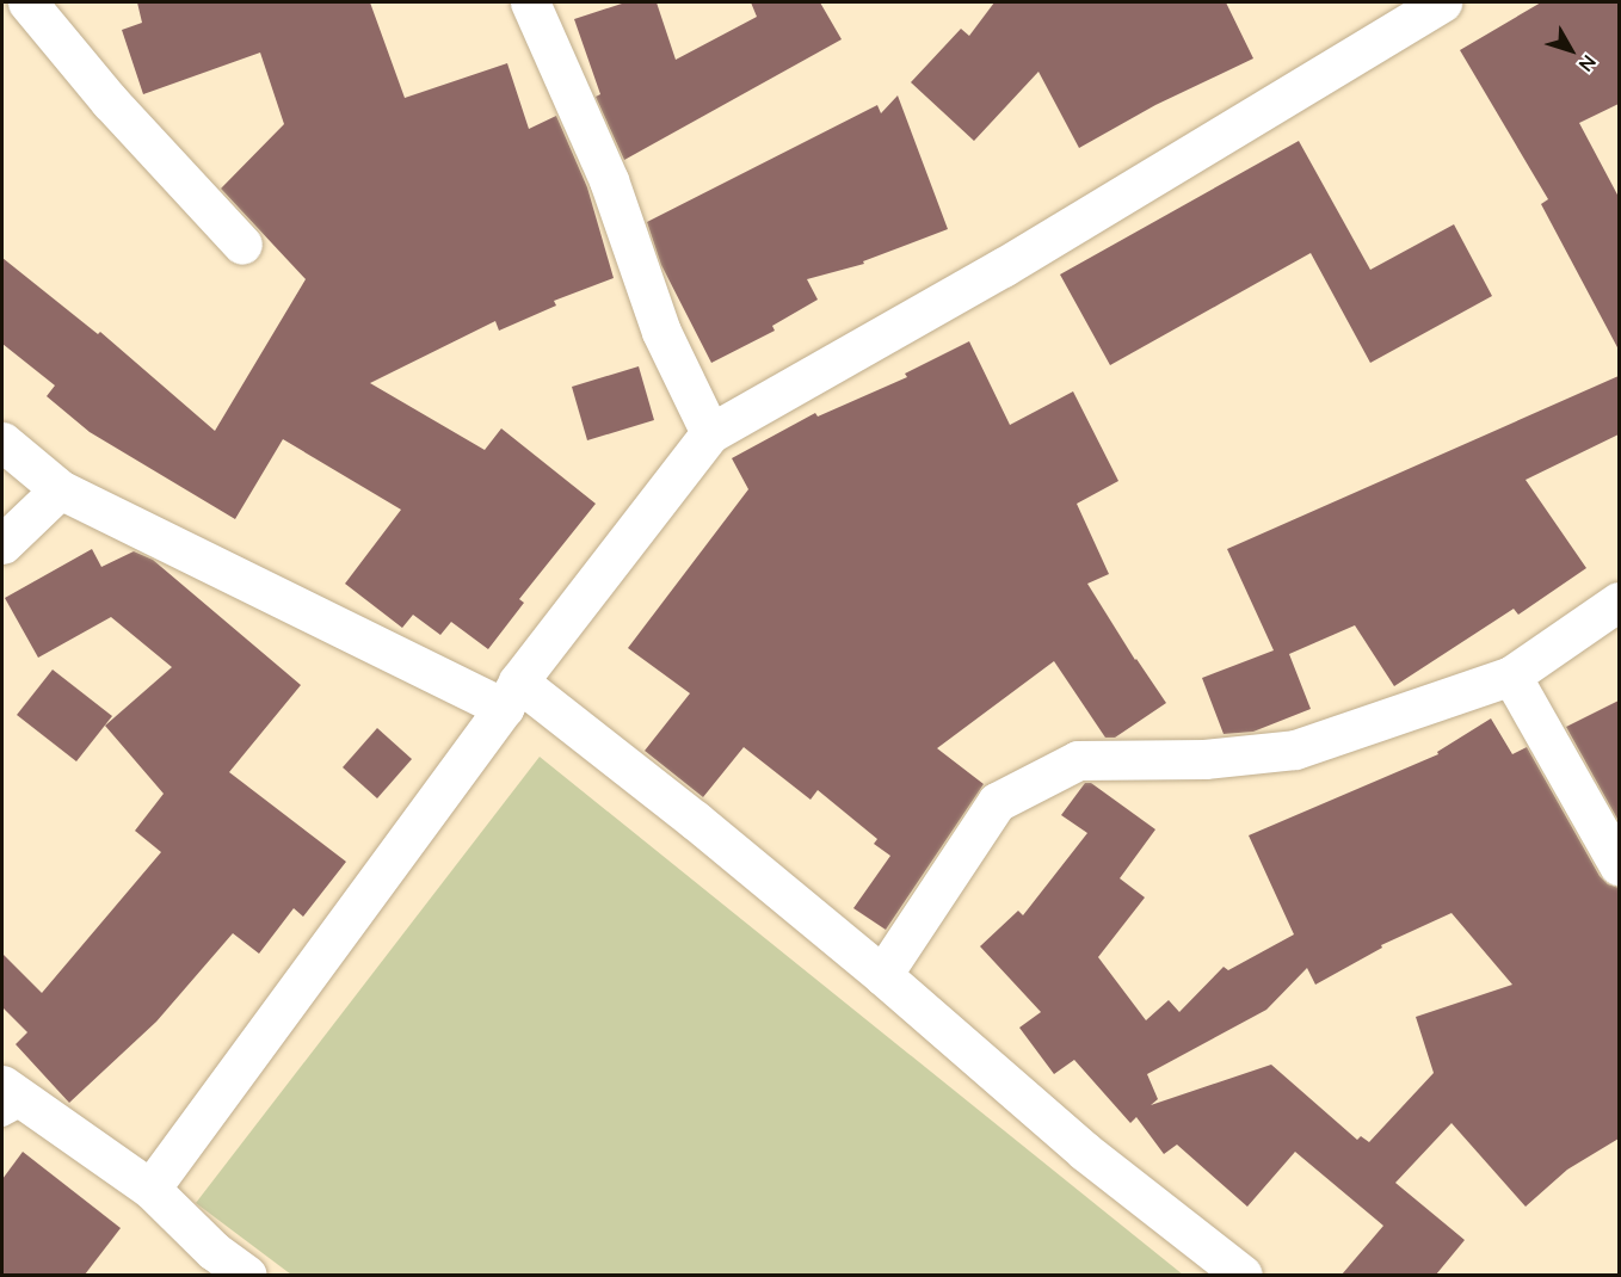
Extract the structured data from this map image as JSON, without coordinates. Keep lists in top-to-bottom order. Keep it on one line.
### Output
{"north":"bottom right"}
